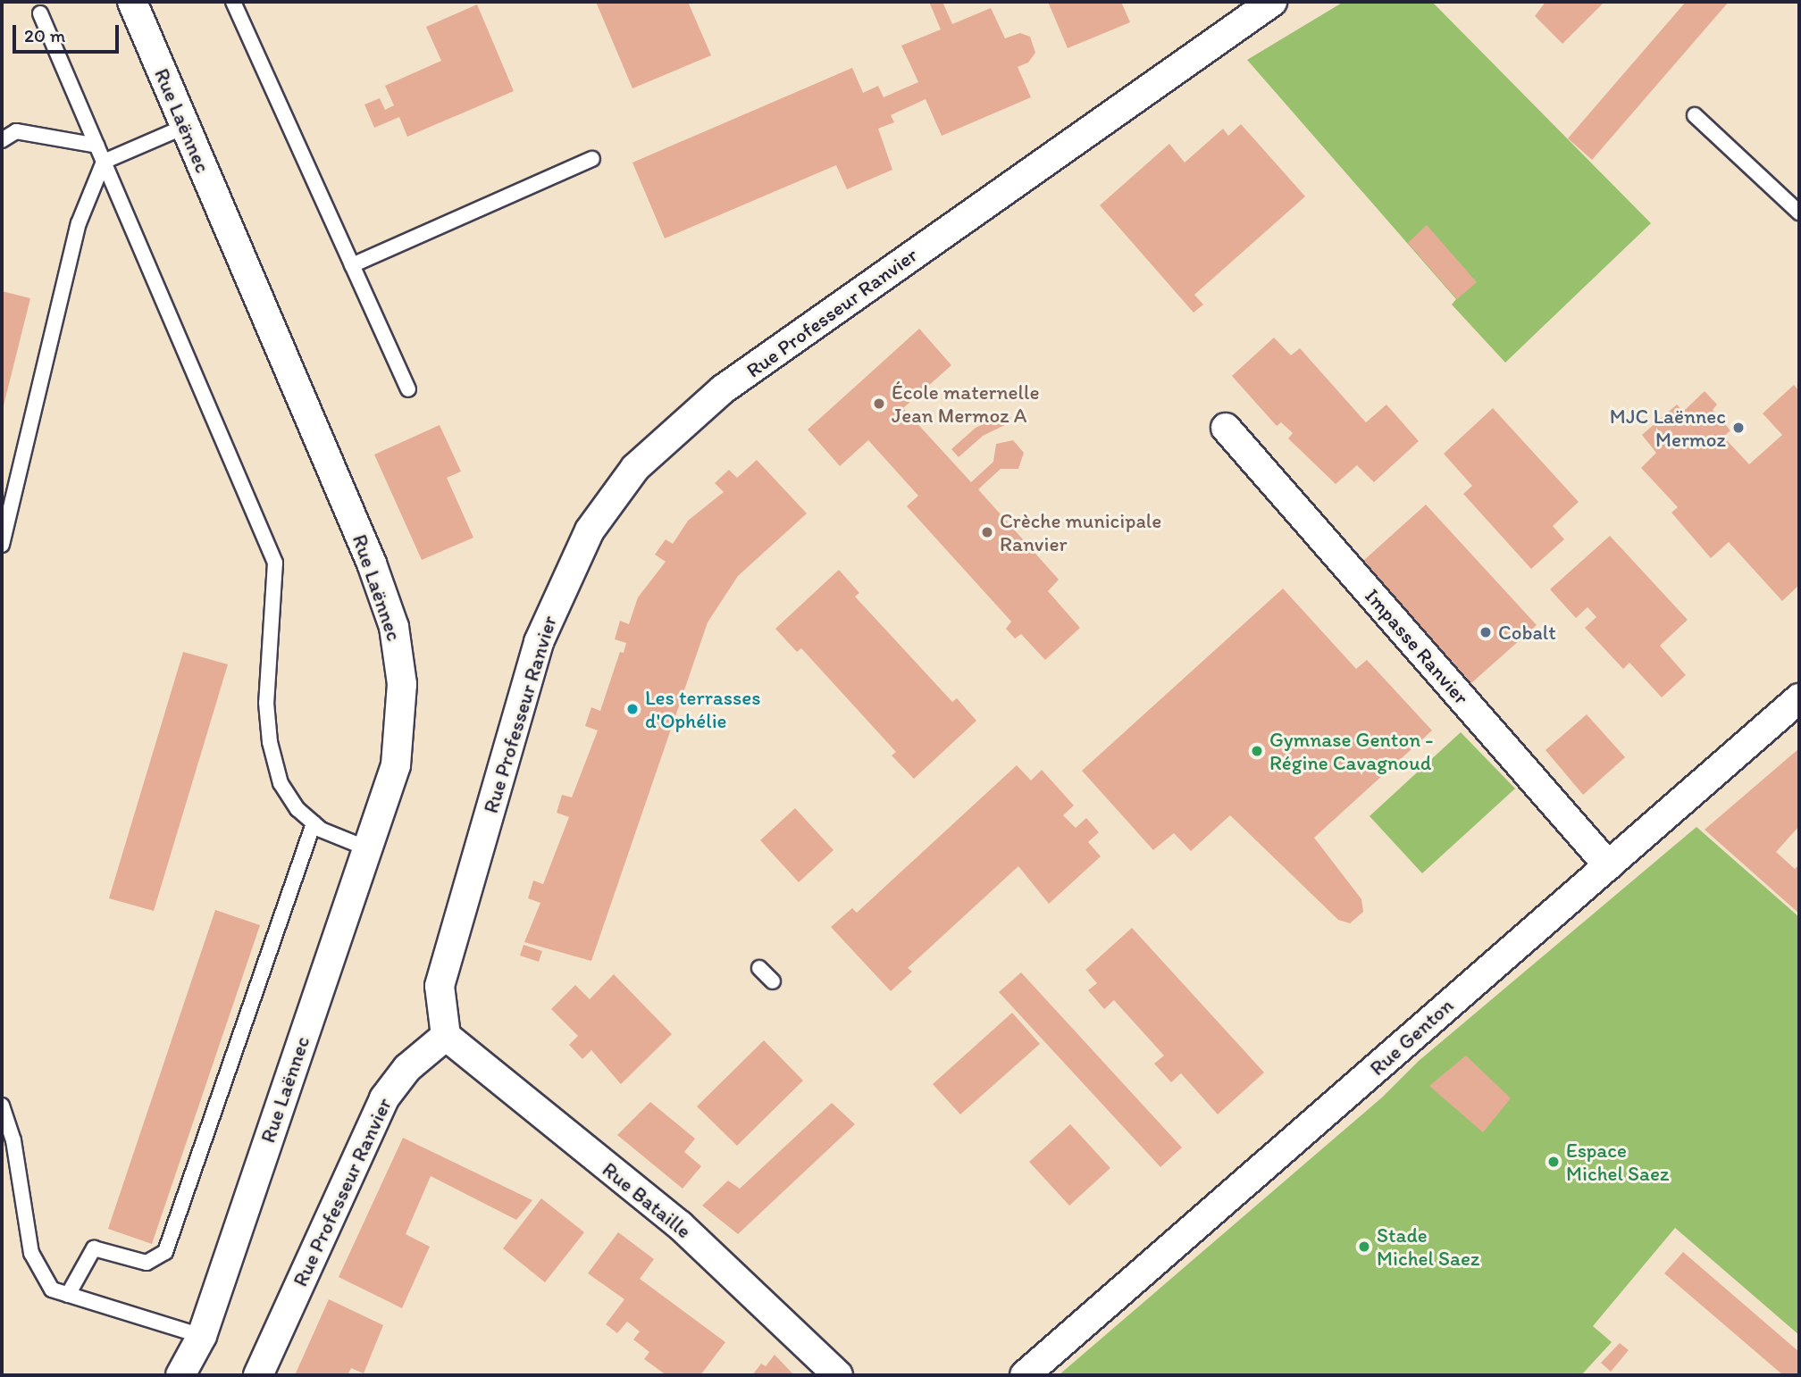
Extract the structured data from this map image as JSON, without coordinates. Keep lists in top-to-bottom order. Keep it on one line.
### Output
{"streets":{"street":["Rue Laënnec","Rue Professeur Ranvier","Impasse Ranvier","Rue Genton","Rue Bataille"]},"crossings":[["Rue Professeur Ranvier","Rue Bataille"],["Impasse Ranvier","Rue Genton"]],"places":["École maternelle Jean Mermoz A","MJC Laënnec Mermoz","Crèche municipale Ranvier","Cobalt","Les terrasses d'Ophélie","Gymnase Genton - Régine Cavagnoud","Espace Michel Saez","Stade Michel Saez"],"scale_bar":"20 m"}
